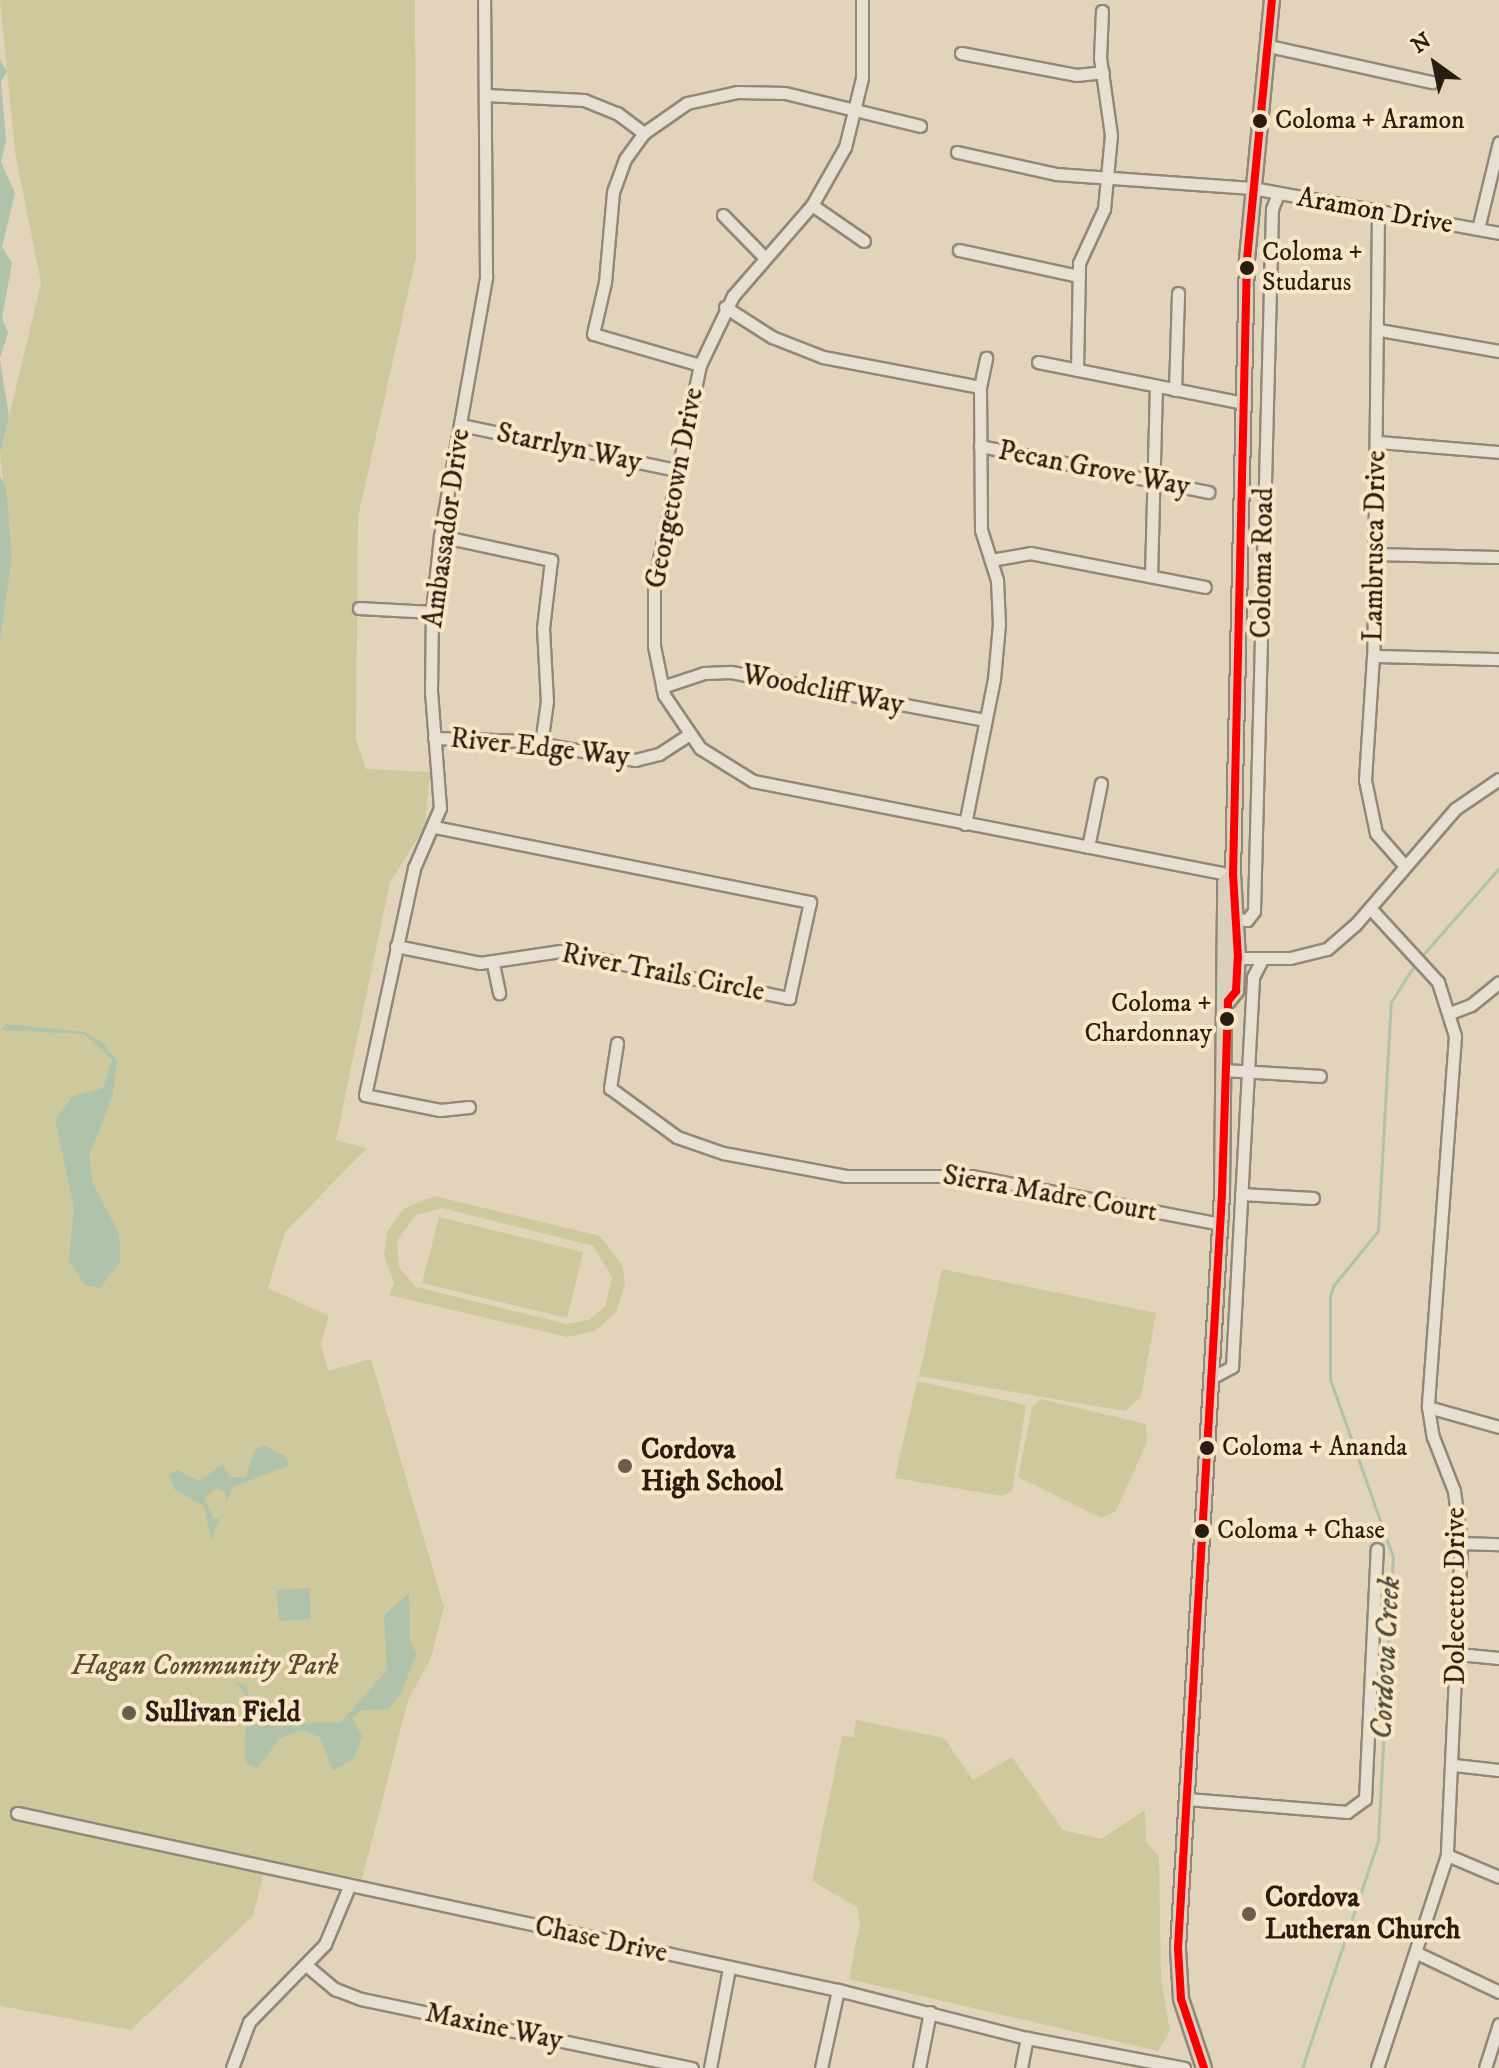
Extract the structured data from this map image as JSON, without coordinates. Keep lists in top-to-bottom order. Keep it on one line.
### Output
{"streets":{"main road":["Coloma Road"],"street":["Aramon Drive","Starrlyn Way","Pecan Grove Way","Georgetown Drive","Ambassador Drive","Lambrusca Drive","Woodcliff Way","River Edge Way","River Trails Circle","Sierra Madre Court","Dolecetto Drive","Chase Drive","Maxine Way"]},"crossings":[["Aramon Drive","Lambrusca Drive"],["Aramon Drive","Coloma Road"],["Starrlyn Way","Georgetown Drive"],["Starrlyn Way","Ambassador Drive"],["Georgetown Drive","Coloma Road"],["Georgetown Drive","Woodcliff Way"],["Georgetown Drive","River Edge Way"],["Ambassador Drive","River Edge Way"],["Ambassador Drive","River Trails Circle"],["Coloma Road","Sierra Madre Court"]],"water":["Cordova Creek"],"parks":["Hagan Community Park"],"places":["Coloma + Aramon","Coloma + Studarus","Coloma + Chardonnay","Coloma + Ananda","Cordova High School","Coloma + Chase","Sullivan Field","Cordova Lutheran Church"],"north":"top left"}
